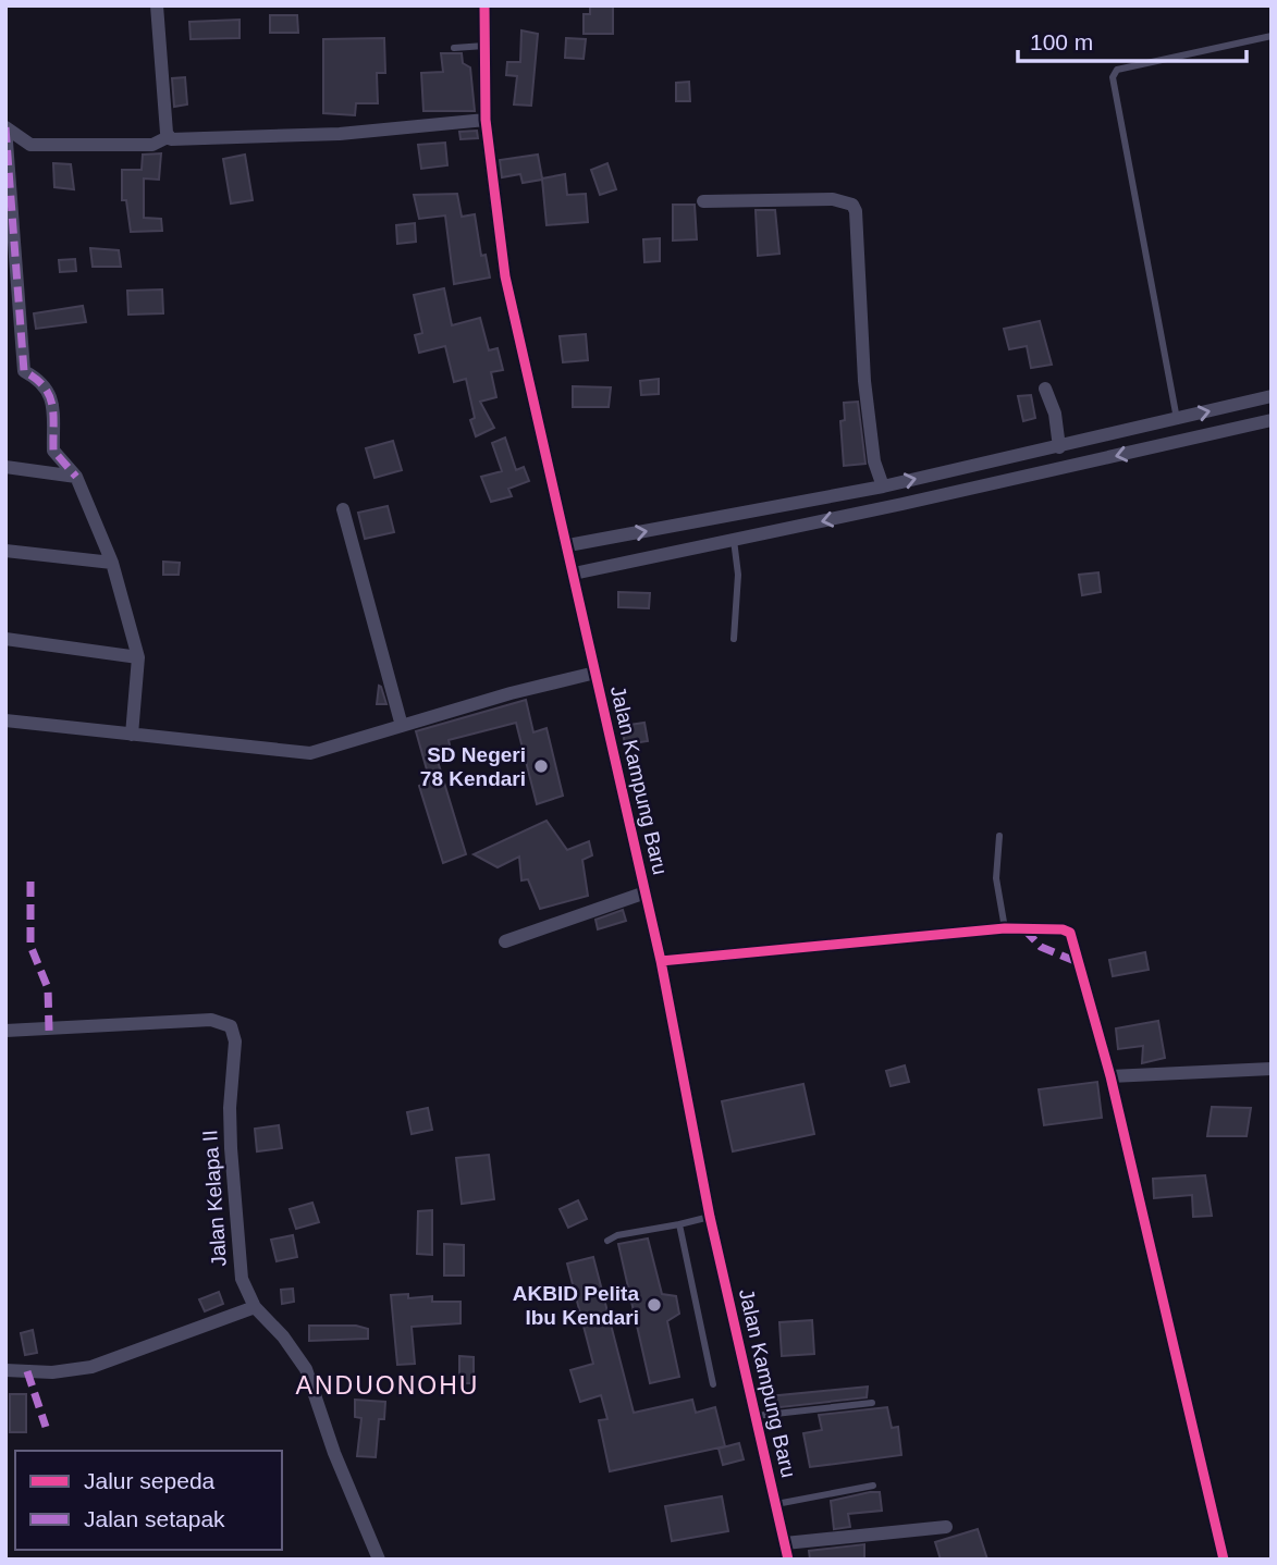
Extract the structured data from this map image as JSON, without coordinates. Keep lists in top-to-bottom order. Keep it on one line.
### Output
{"streets":{"street":["Jalan Kampung Baru","Jalan Kelapa II"]},"districts":["ANDUONOHU"],"places":["SD Negeri 78 Kendari","AKBID Pelita Ibu Kendari"],"legend":["Jalur sepeda","Jalan setapak"],"scale_bar":"100 m"}
